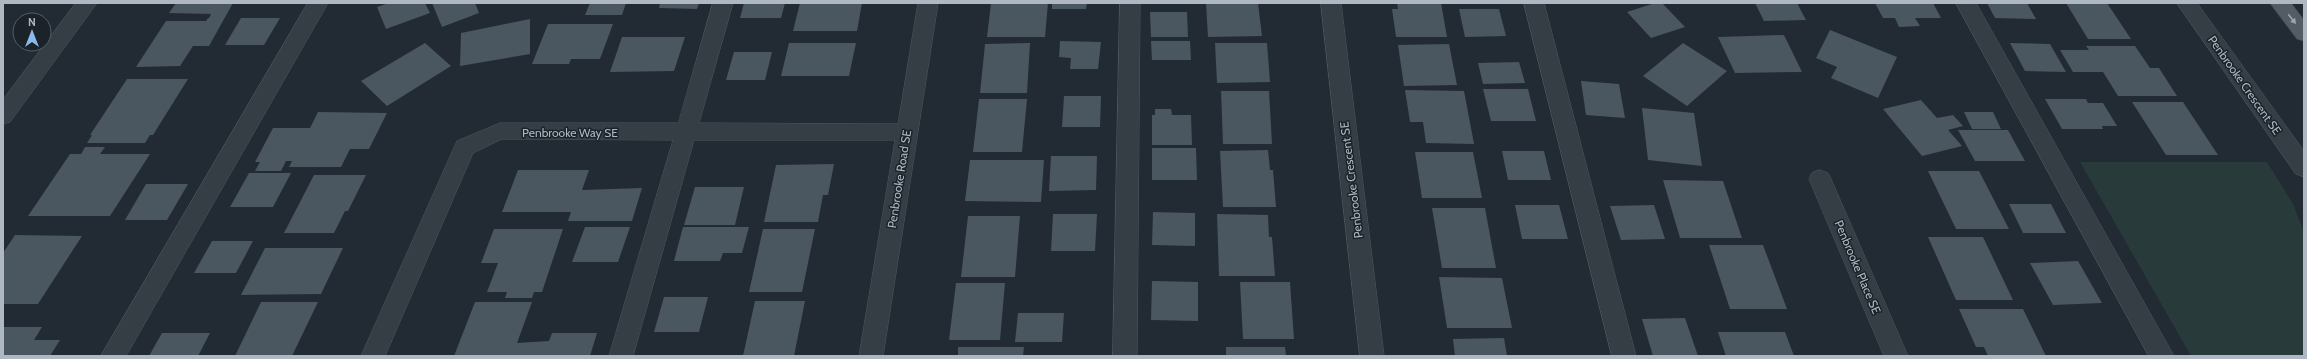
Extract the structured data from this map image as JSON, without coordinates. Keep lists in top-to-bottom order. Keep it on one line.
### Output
{"streets":{"street":["Penbrooke Crescent SE","Penbrooke Way SE","Penbrooke Road SE","Penbrooke Place SE"]},"crossings":[["Penbrooke Way SE","Penbrooke Road SE"]],"north":"top"}
